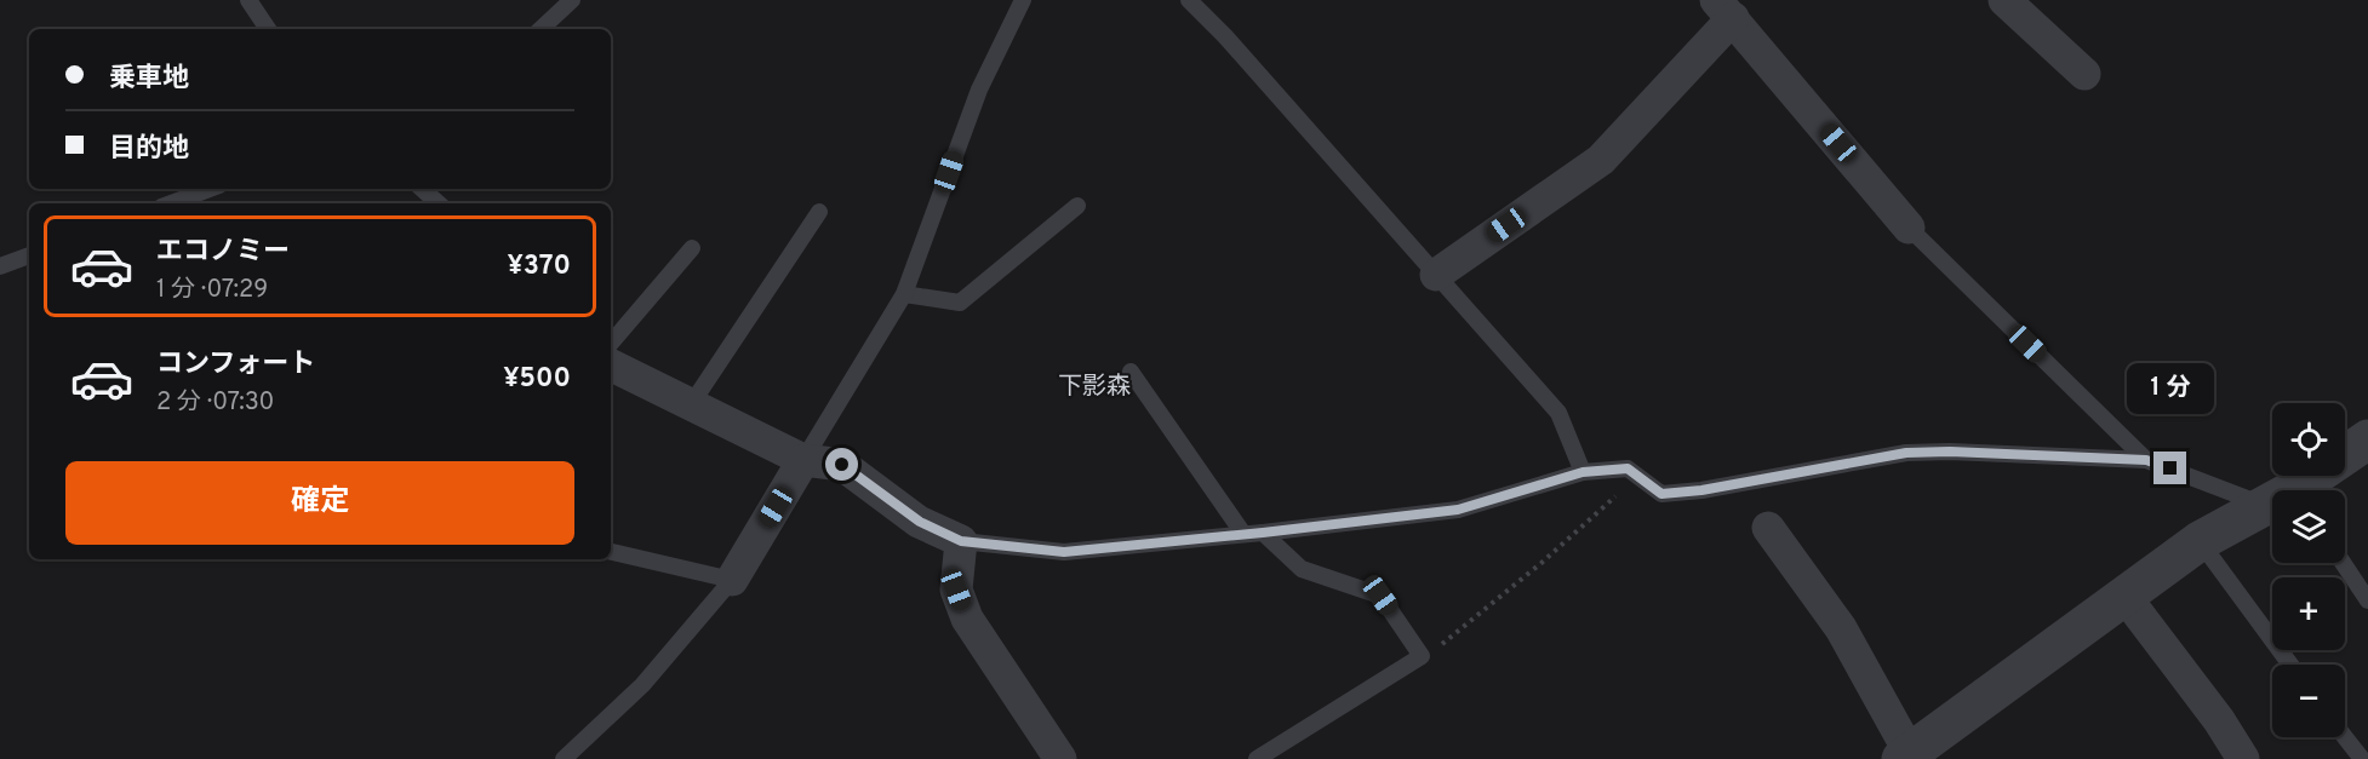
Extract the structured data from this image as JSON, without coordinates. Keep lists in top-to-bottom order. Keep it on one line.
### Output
{"districts":["下影森"],"page":{"banner":["乗車地","目的地"],"list":[{"name":"エコノミー","note":"1 分 · 07:29","value":"¥370"},{"name":"コンフォート","note":"2 分 · 07:30","value":"¥500"}],"bubble":"1 分","map_buttons":["+","−"],"buttons":"確定"}}
